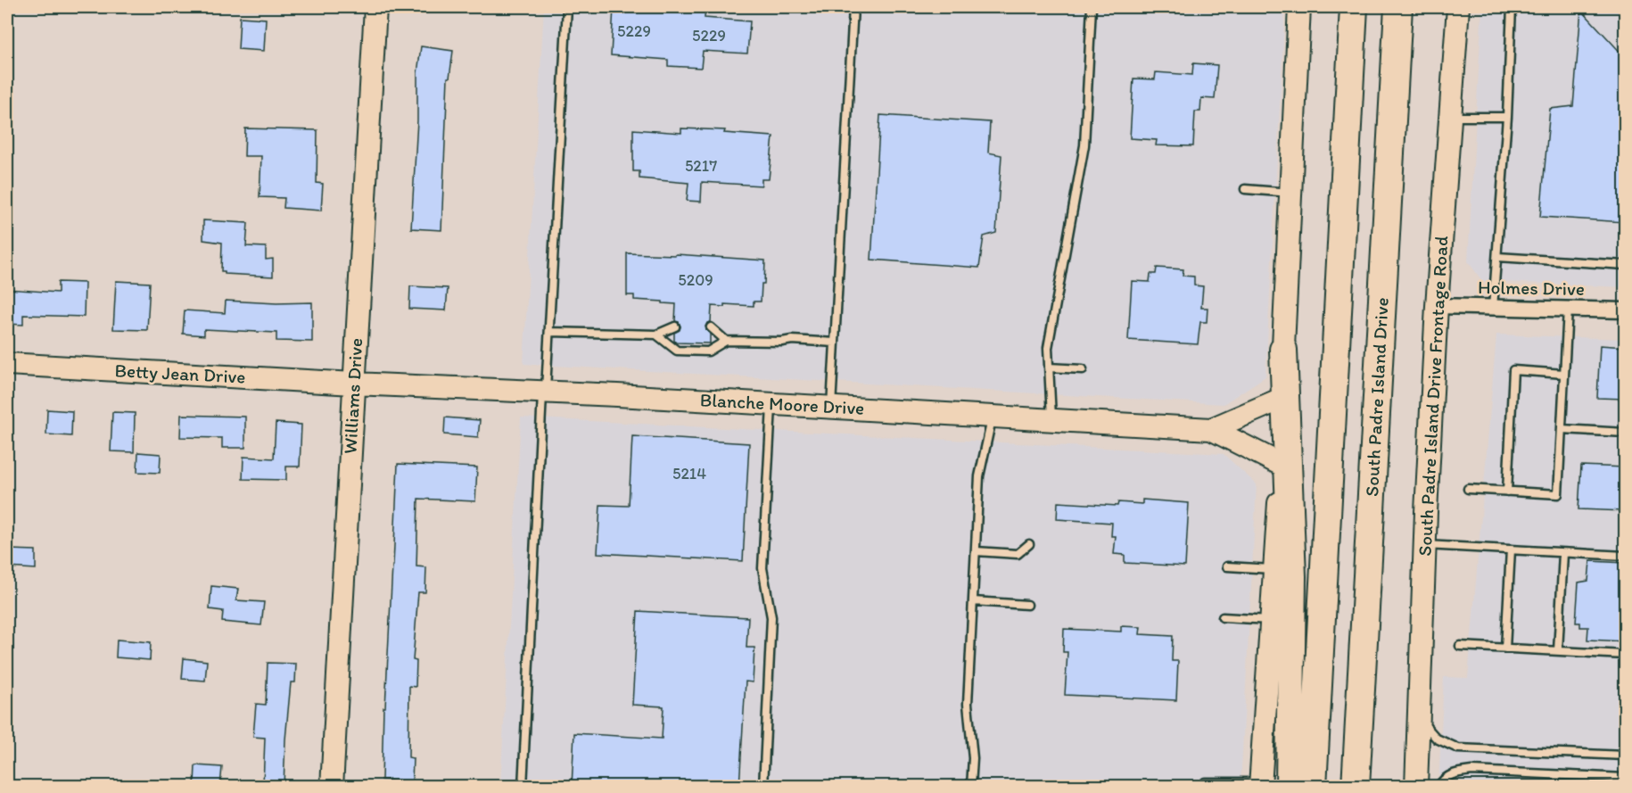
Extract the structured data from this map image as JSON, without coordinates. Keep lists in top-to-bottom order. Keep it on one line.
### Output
{"streets":{"highway":["South Padre Island Drive"],"street":["Holmes Drive","Betty Jean Drive","Williams Drive","South Padre Island Drive Frontage Road","Blanche Moore Drive"]},"crossings":[["Holmes Drive","South Padre Island Drive Frontage Road"],["Betty Jean Drive","Williams Drive"],["Betty Jean Drive","Blanche Moore Drive"],["Williams Drive","Blanche Moore Drive"]],"house_numbers":["5229","5229","5217","5209","5214"]}
